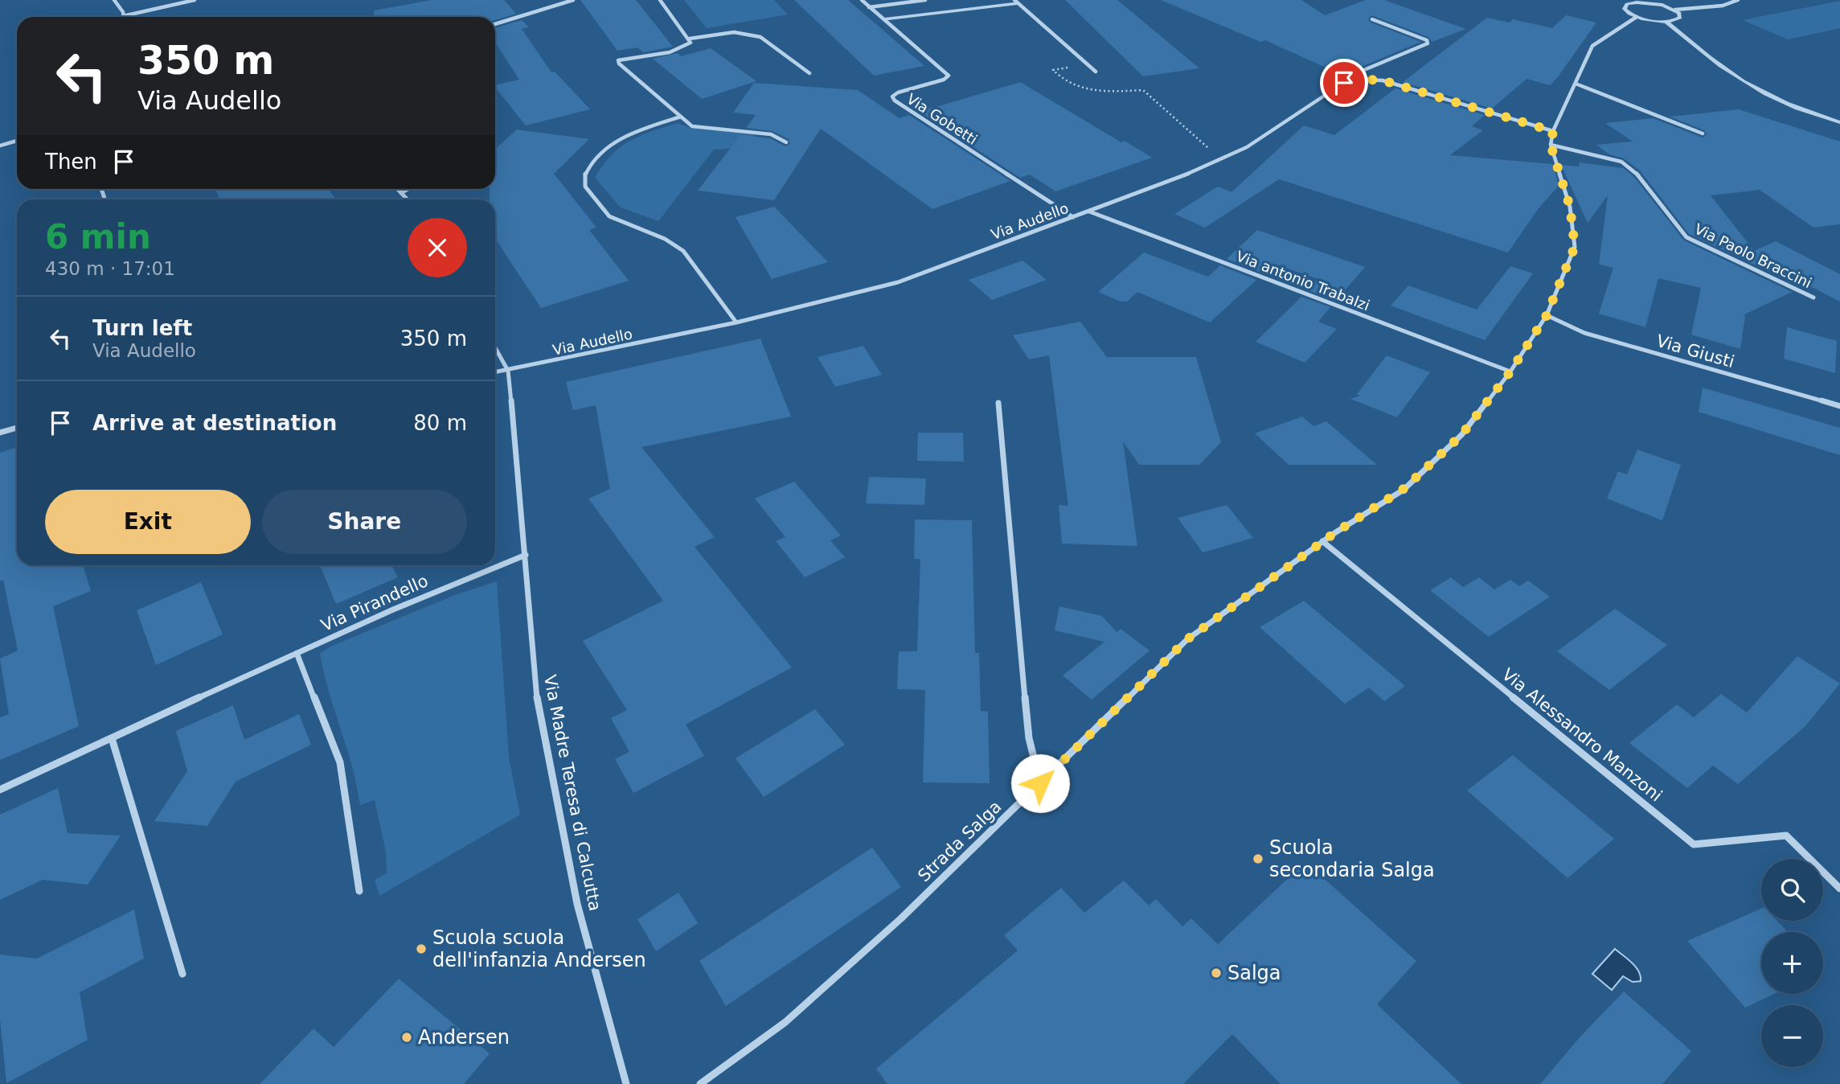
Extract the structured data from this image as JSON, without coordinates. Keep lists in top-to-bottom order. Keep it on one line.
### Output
{"streets":{"street":["Via Gobetti","Via Audello","Via Paolo Braccini","Via antonio Trabalzi","Via Giusti","Via Pirandello","Via Alessandro Manzoni","Via Madre Teresa di Calcutta","Strada Salga"]},"crossings":[["Via Gobetti","Via Audello"],["Via Audello","Via antonio Trabalzi"],["Via Audello","Via Madre Teresa di Calcutta"],["Via Audello","Strada Salga"],["Via Paolo Braccini","Strada Salga"],["Via antonio Trabalzi","Strada Salga"],["Via Giusti","Strada Salga"],["Via Pirandello","Via Madre Teresa di Calcutta"],["Via Alessandro Manzoni","Strada Salga"]],"places":["Scuola secondaria Salga","Scuola scuola dell'infanzia Andersen","Salga","Andersen"],"page":{"turn":["350 m","Via Audello"],"then":"Then","heading":["6 min","430 m · 17:01"],"list":[{"name":"Turn left","note":"Via Audello","value":"350 m"},{"name":"Arrive at destination","value":"80 m"}],"buttons":["Exit","Share"],"map_buttons":["+","−"]}}
